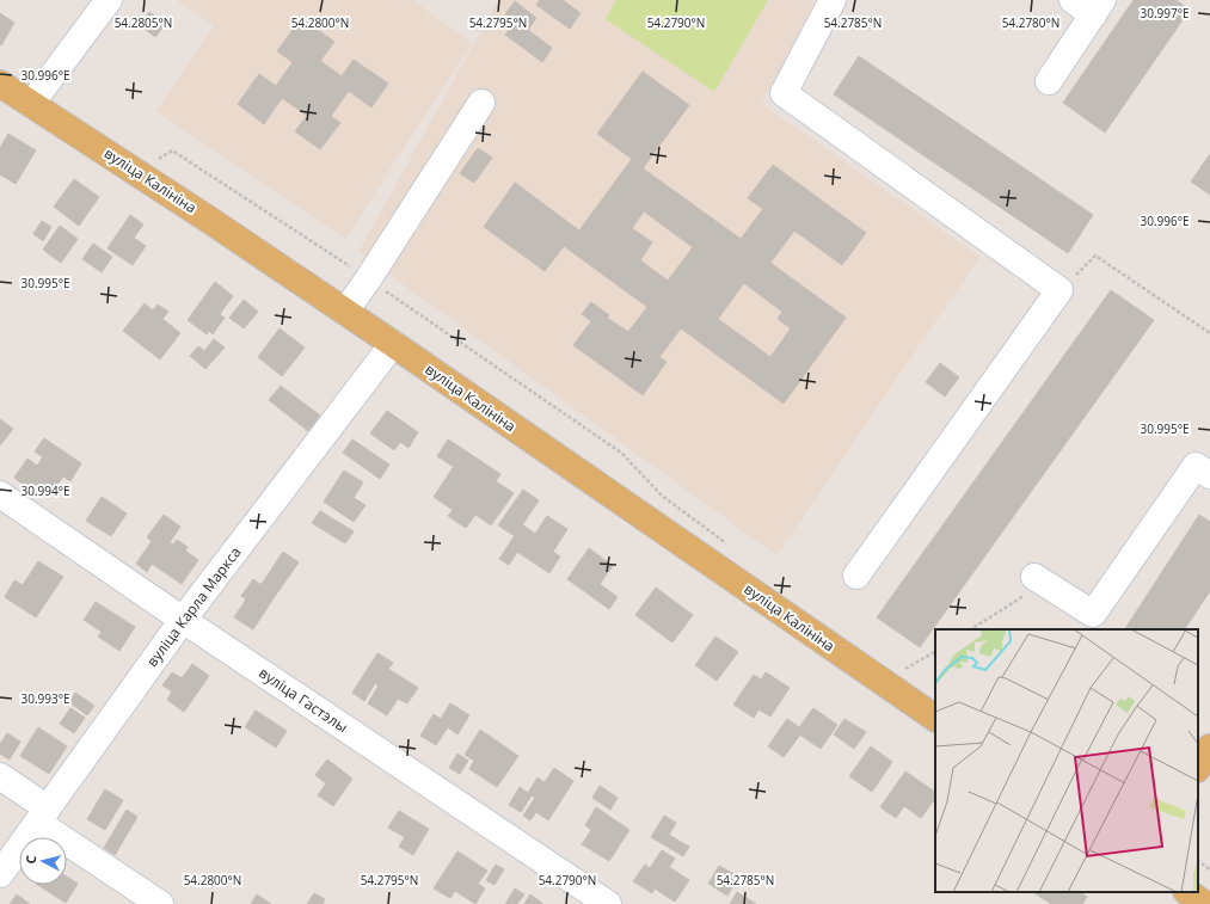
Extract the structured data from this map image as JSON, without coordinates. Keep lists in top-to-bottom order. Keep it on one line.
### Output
{"streets":{"main road":["вуліца Калініна"],"street":["вуліца Карла Маркса","вуліца Гастэлы"]},"crossings":[["вуліца Калініна","вуліца Карла Маркса"],["вуліца Карла Маркса","вуліца Гастэлы"]],"north":"left","coordinates":["30.997°E","54.2805°N","54.2800°N","54.2795°N","54.2790°N","54.2785°N","54.2780°N","30.996°E","30.995°E","30.994°E","30.993°E"]}
